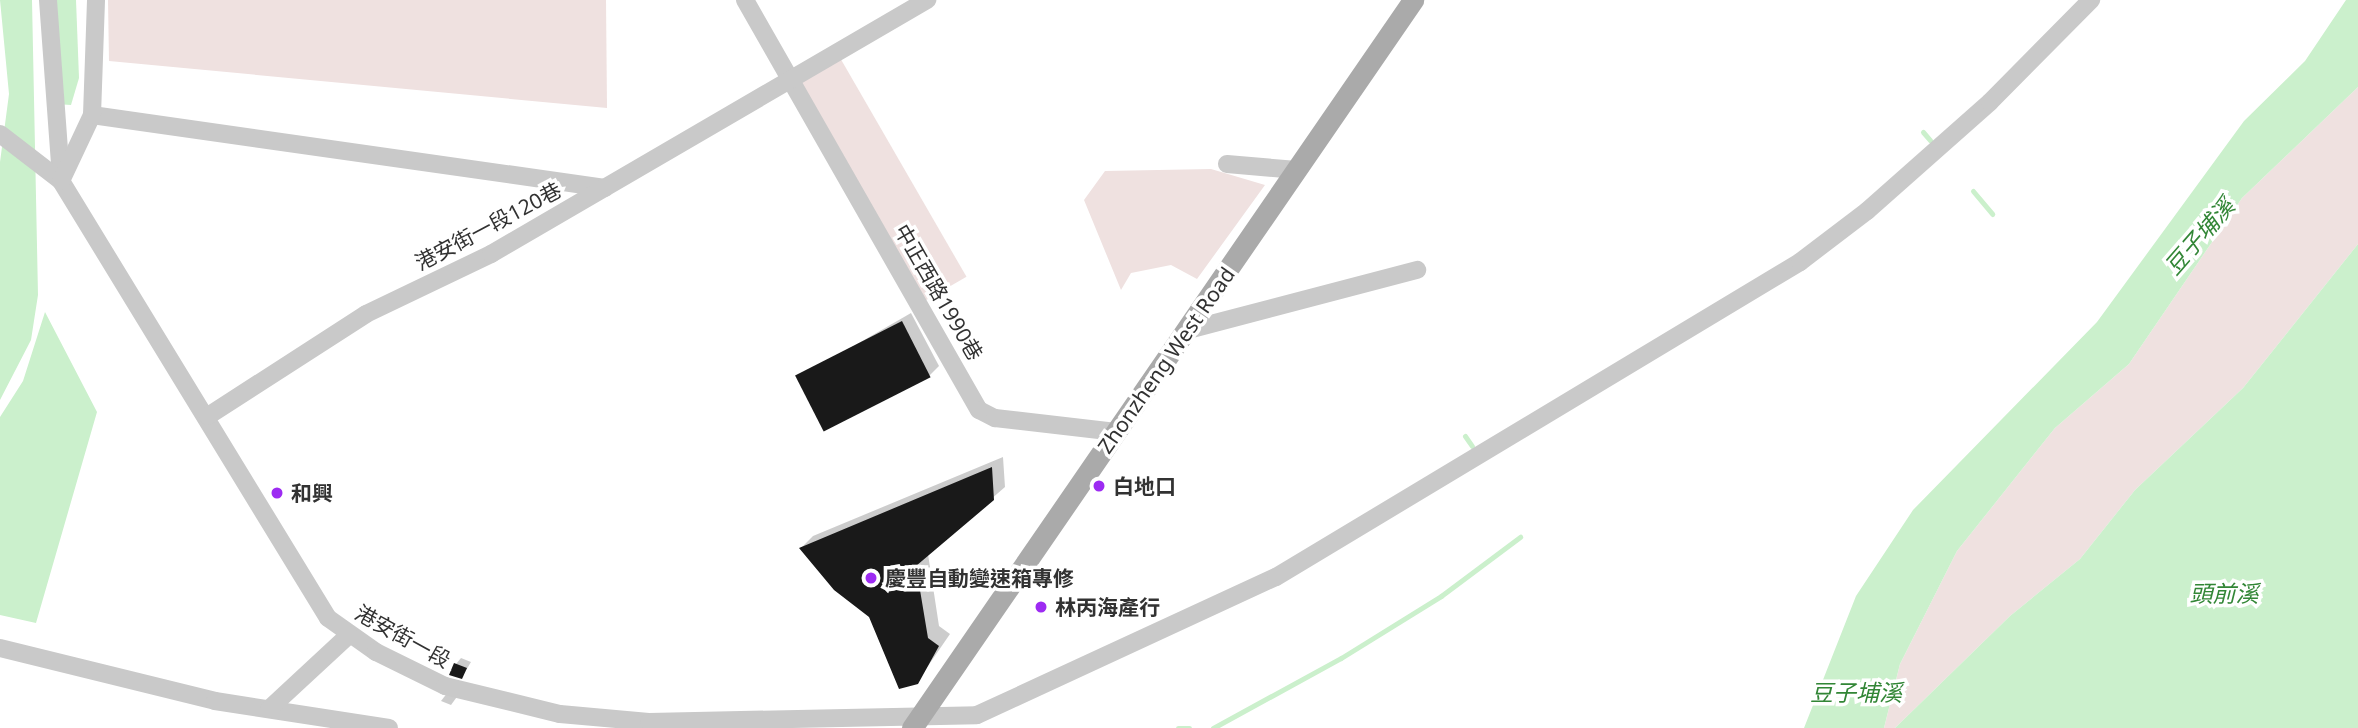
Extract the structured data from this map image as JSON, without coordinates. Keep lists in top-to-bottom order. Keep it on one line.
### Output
{"streets":{"main road":["Zhonzheng West Road"],"street":["港安街一段120巷","中正西路1990巷","港安街一段"]},"crossings":[["港安街一段120巷","中正西路1990巷"],["港安街一段120巷","港安街一段"],["中正西路1990巷","Zhonzheng West Road"],["Zhonzheng West Road","港安街一段"]],"water":["豆子埔溪","頭前溪"],"places":["白地口","和興","慶豐自動變速箱專修","林丙海產行"]}
